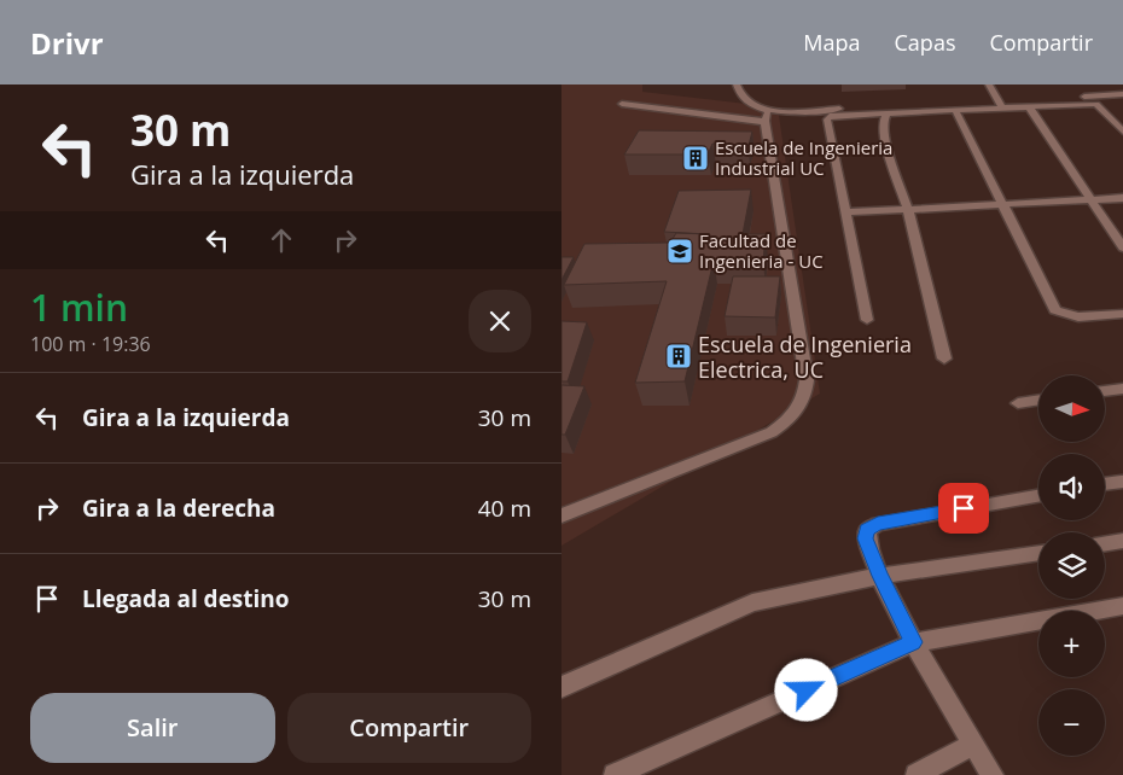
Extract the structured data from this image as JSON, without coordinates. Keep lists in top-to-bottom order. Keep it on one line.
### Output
{"places":{"building":["Escuela de Ingenieria Industrial UC","Escuela de Ingenieria Electrica, UC"],"school or university":["Facultad de Ingenieria - UC"]},"north":"right","page":{"header":"Drivr","nav":["Mapa","Capas","Compartir"],"turn":["30 m","Gira a la izquierda"],"heading":["1 min","100 m · 19:36"],"list":[{"name":"Gira a la izquierda","value":"30 m"},{"name":"Gira a la derecha","value":"40 m"},{"name":"Llegada al destino","value":"30 m"}],"map_buttons":["+","−"],"buttons":["Salir","Compartir"]}}
